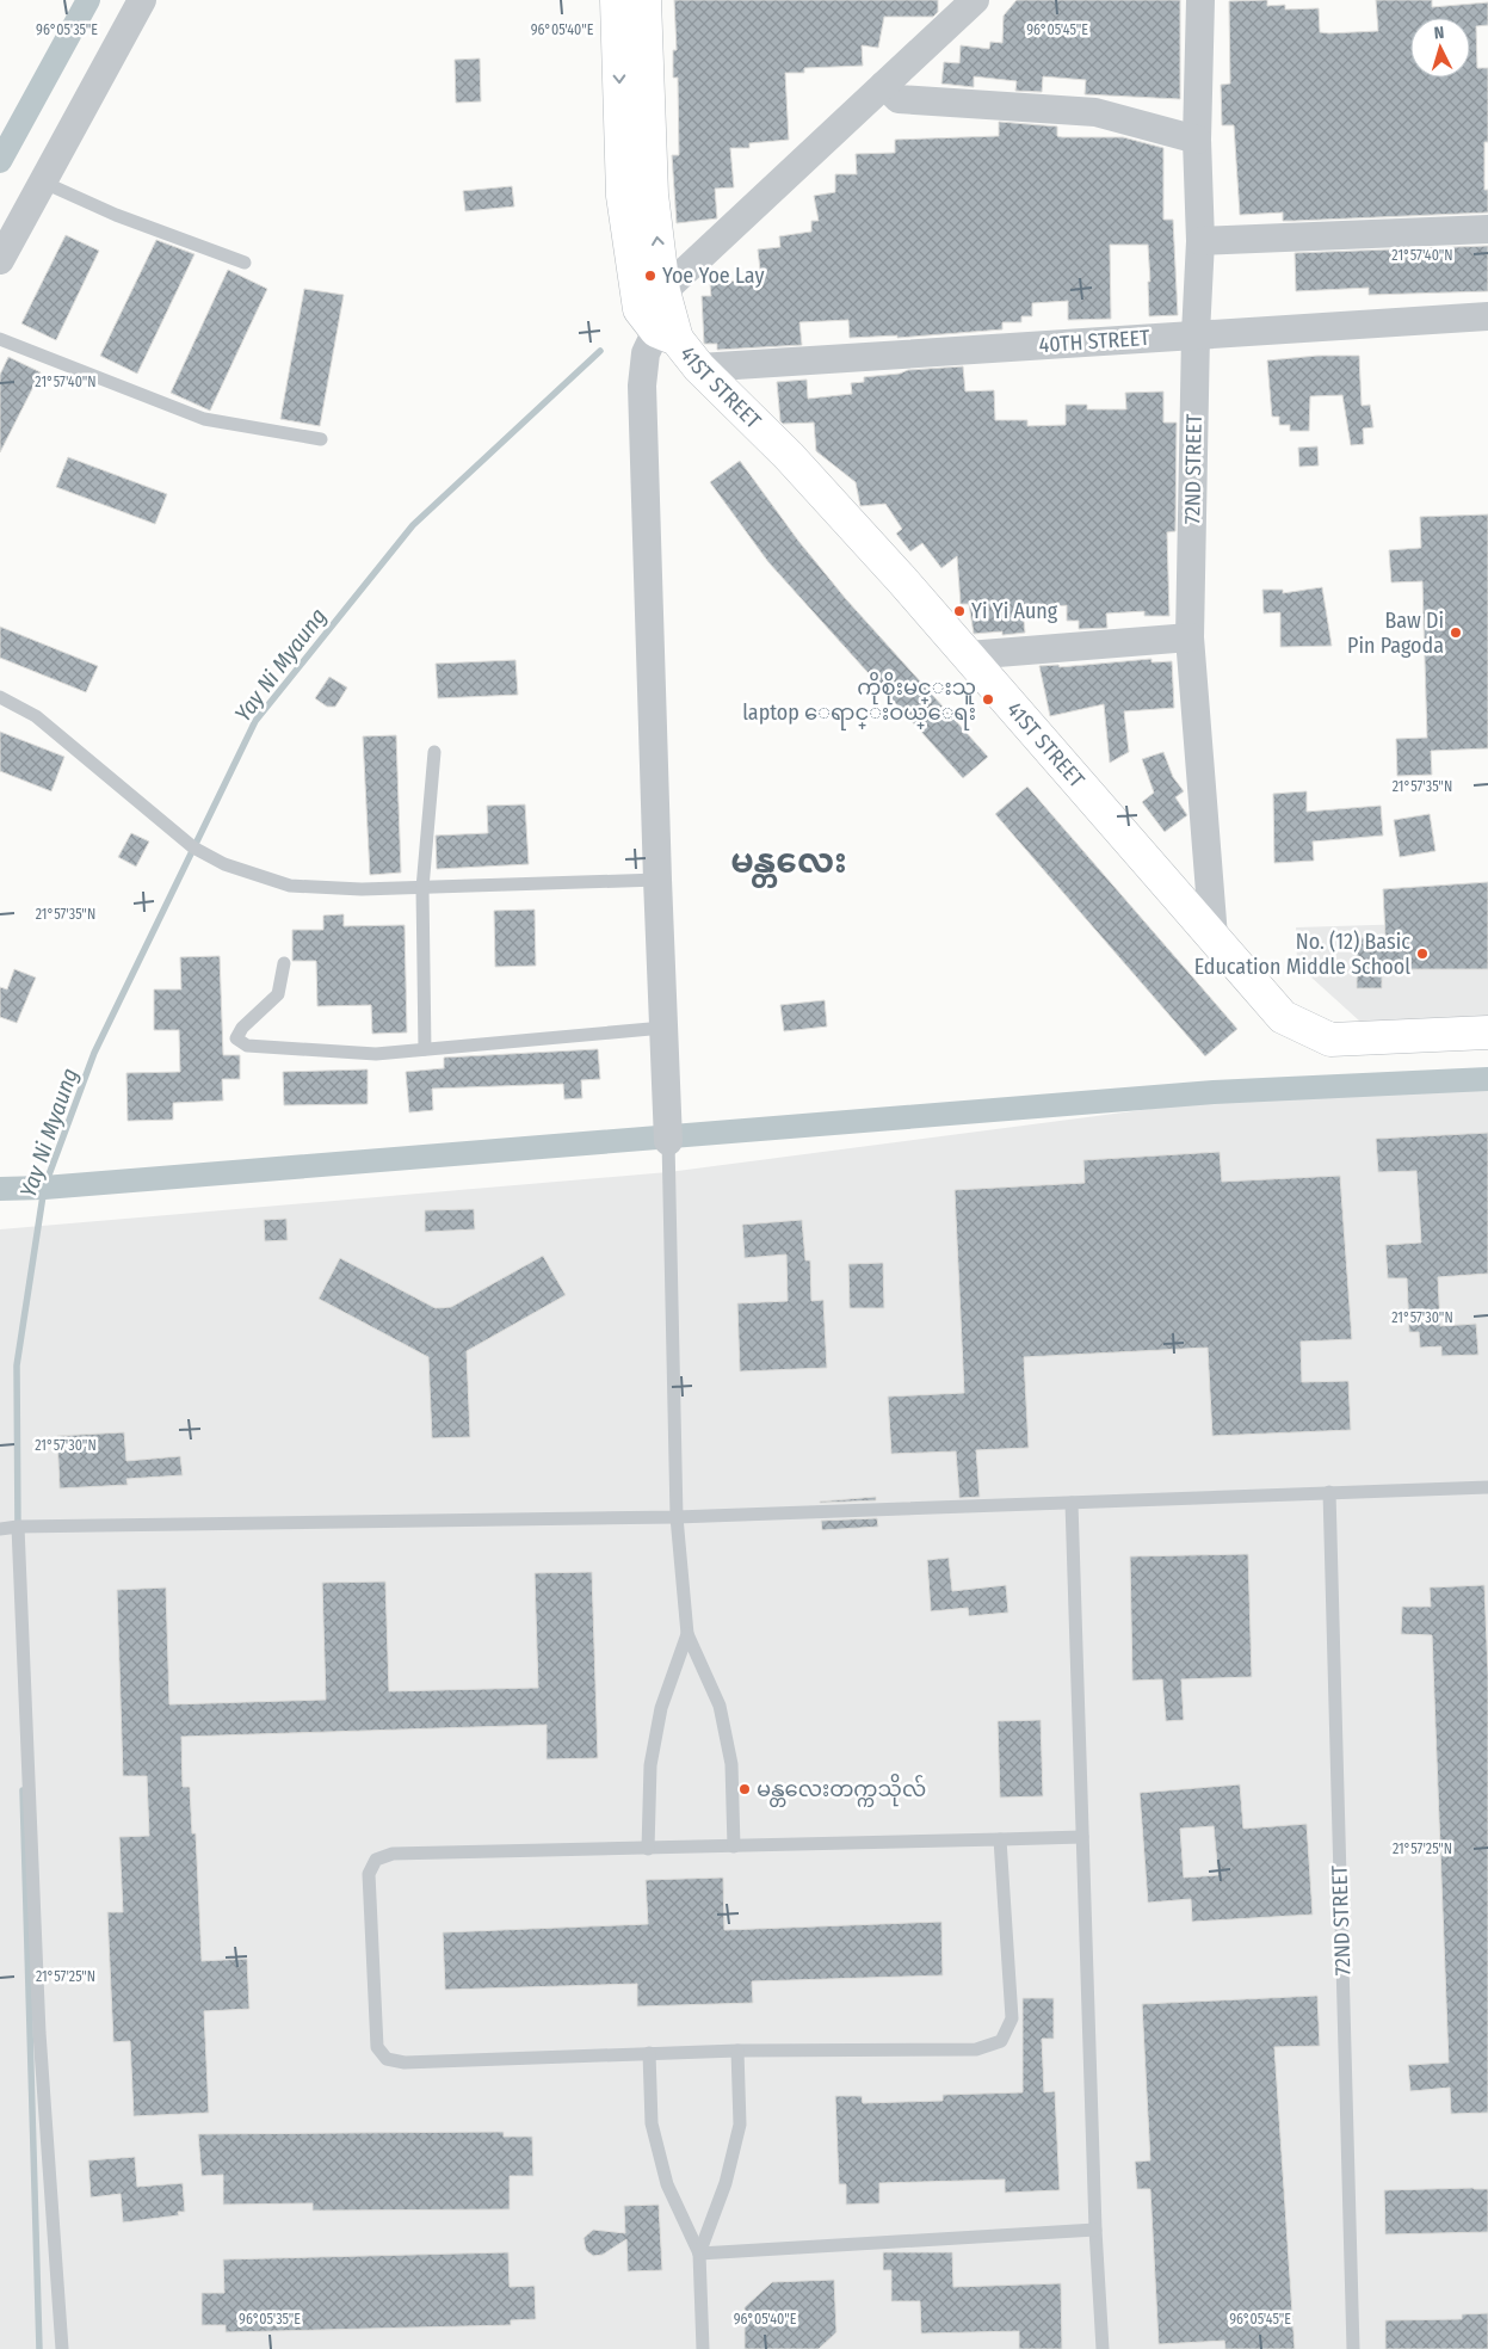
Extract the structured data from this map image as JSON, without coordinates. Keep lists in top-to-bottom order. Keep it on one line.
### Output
{"streets":{"main road":["41ST STREET"],"street":["40TH STREET","72ND STREET"]},"crossings":[["40TH STREET","41ST STREET"],["40TH STREET","72ND STREET"],["41ST STREET","72ND STREET"]],"districts":["မန္တလေး"],"water":["Yay Ni Myaung"],"places":["Yoe Yoe Lay","Yi Yi Aung","Baw Di Pin Pagoda","ကိုစိုးမင္းသူ laptop ေရာင္းဝယ္ေရး","No. (12) Basic Education Middle School","မန္တလေးတက္ကသိုလ်"],"north":"top","coordinates":["96°05'35\"E","96°05'40\"E","96°05'45\"E","21°57'40\"N","21°57'35\"N","21°57'30\"N","21°57'25\"N"]}
